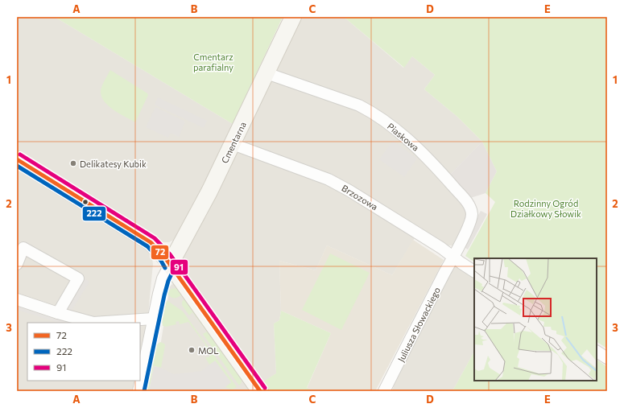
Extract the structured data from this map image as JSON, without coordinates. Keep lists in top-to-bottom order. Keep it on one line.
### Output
{"streets":{"street":["Piaskowa","Cmentarna","Brzozowa","Juliusza Słowackiego"]},"crossings":[["Piaskowa","Cmentarna"],["Piaskowa","Brzozowa"],["Piaskowa","Juliusza Słowackiego"],["Cmentarna","Brzozowa"],["Brzozowa","Juliusza Słowackiego"]],"parks":["Cmentarz parafialny","Rodzinny Ogród Działkowy Słowik"],"places":["Delikatesy Kubik","MOL"],"lines":["transit line 91","transit line 72","transit line 222"],"legend":["72","222","91"],"grid":{"columns":["A","B","C","D","E"],"rows":["1","2","3"]}}
